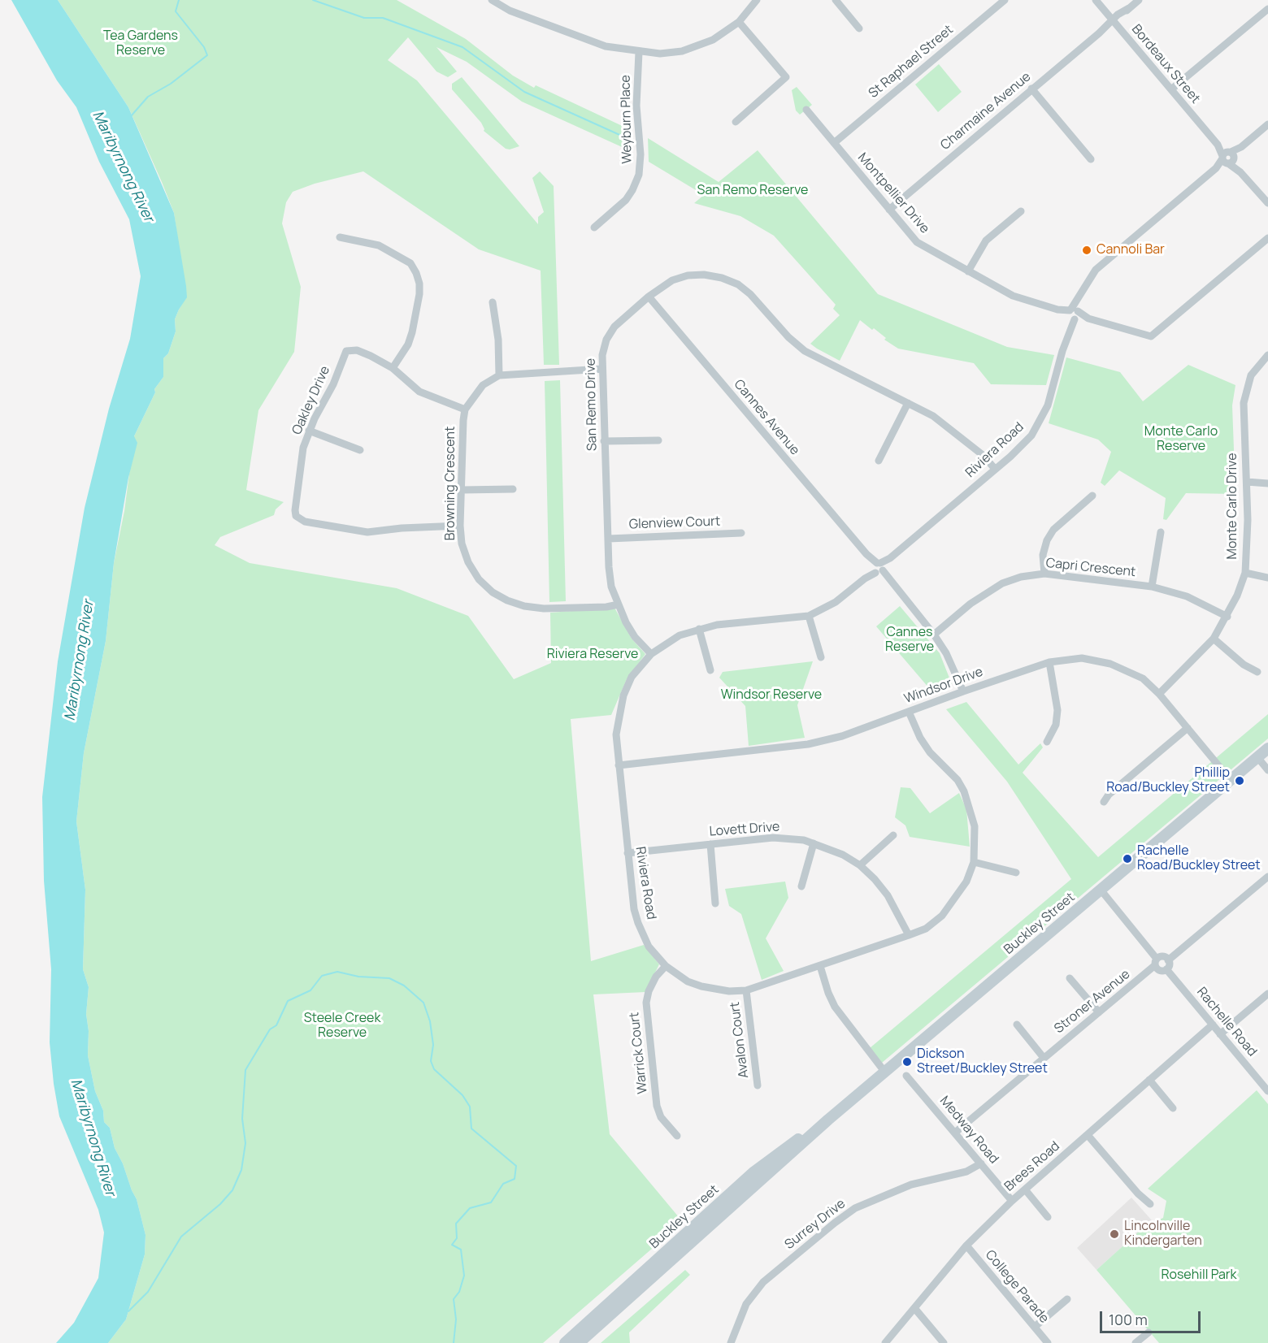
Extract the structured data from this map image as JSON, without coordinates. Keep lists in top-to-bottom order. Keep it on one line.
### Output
{"streets":{"main road":["Buckley Street"],"street":["St Raphael Street","Bordeaux Street","Charmaine Avenue","Weyburn Place","Montpellier Drive","Oakley Drive","San Remo Drive","Cannes Avenue","Riviera Road","Browning Crescent","Monte Carlo Drive","Glenview Court","Capri Crescent","Windsor Drive","Lovett Drive","Stroner Avenue","Rachelle Road","Avalon Court","Warrick Court","Medway Road","Brees Road","Surrey Drive","College Parade"]},"crossings":[["St Raphael Street","Montpellier Drive"],["Bordeaux Street","Charmaine Avenue"],["Bordeaux Street","Riviera Road"],["Charmaine Avenue","Montpellier Drive"],["Montpellier Drive","Riviera Road"],["Oakley Drive","Browning Crescent"],["San Remo Drive","Cannes Avenue"],["San Remo Drive","Riviera Road"],["San Remo Drive","Browning Crescent"],["San Remo Drive","Glenview Court"],["Cannes Avenue","Riviera Road"],["Cannes Avenue","Capri Crescent"],["Cannes Avenue","Windsor Drive"],["Riviera Road","Windsor Drive"],["Riviera Road","Lovett Drive"],["Riviera Road","Avalon Court"],["Riviera Road","Warrick Court"],["Monte Carlo Drive","Capri Crescent"],["Monte Carlo Drive","Windsor Drive"],["Windsor Drive","Buckley Street"],["Stroner Avenue","Medway Road"],["Rachelle Road","Brees Road"],["Medway Road","Brees Road"],["Medway Road","Surrey Drive"],["Brees Road","College Parade"]],"water":["Maribyrnong River"],"parks":["Tea Gardens Reserve","San Remo Reserve","Monte Carlo Reserve","Cannes Reserve","Riviera Reserve","Windsor Reserve","Steele Creek Reserve","Rosehill Park"],"places":["Cannoli Bar","Phillip Road/Buckley Street","Rachelle Road/Buckley Street","Dickson Street/Buckley Street","Lincolnville Kindergarten"],"scale_bar":"100 m"}
